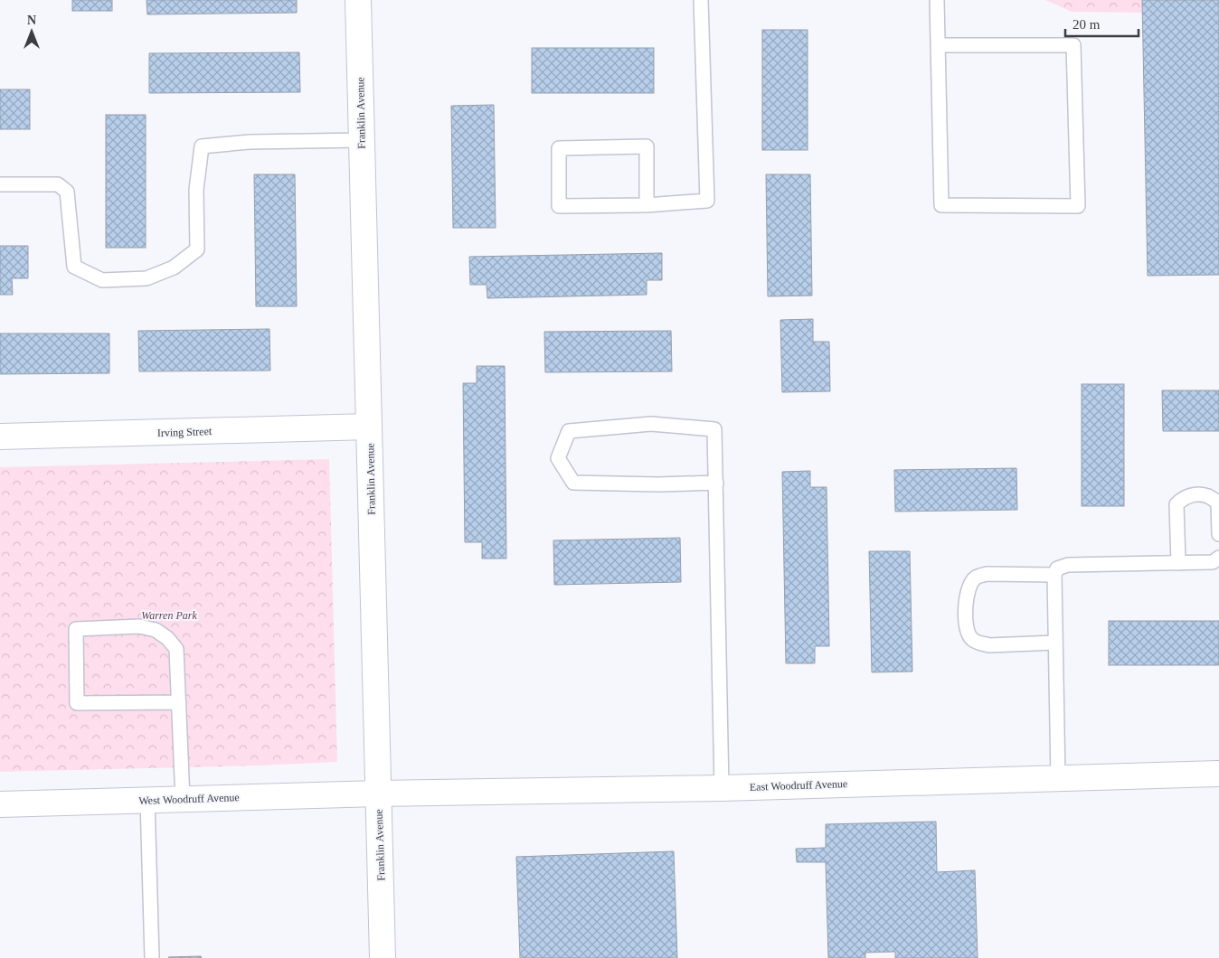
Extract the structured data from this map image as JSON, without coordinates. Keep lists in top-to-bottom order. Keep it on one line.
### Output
{"streets":{"street":["Franklin Avenue","Irving Street","East Woodruff Avenue","West Woodruff Avenue"]},"crossings":[["Franklin Avenue","Irving Street"],["Franklin Avenue","East Woodruff Avenue"],["Franklin Avenue","West Woodruff Avenue"],["East Woodruff Avenue","West Woodruff Avenue"]],"parks":["Warren Park"],"scale_bar":"20 m","north":"top"}
